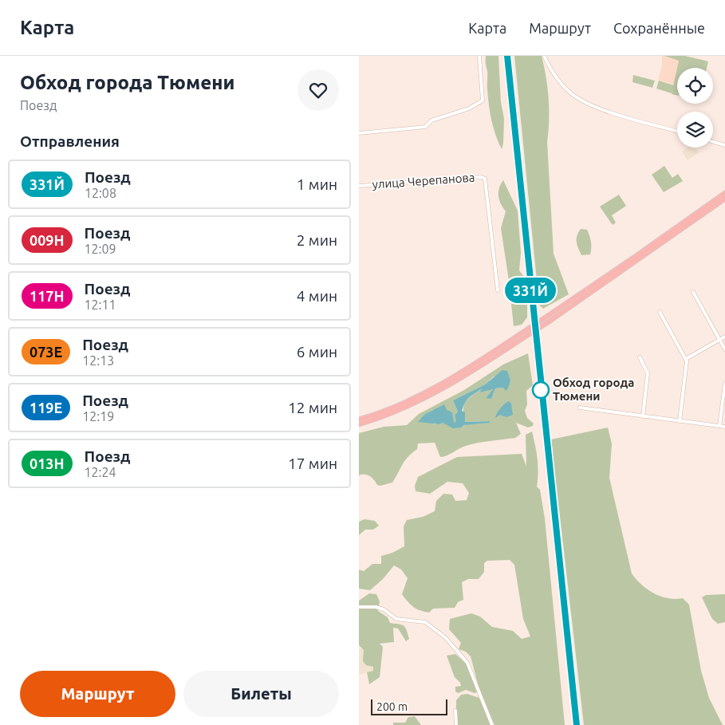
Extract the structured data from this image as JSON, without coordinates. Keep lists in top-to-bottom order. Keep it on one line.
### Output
{"streets":{"street":["улица Черепанова"]},"places":["Обход города Тюмени"],"scale_bar":"200 m","page":{"header":"Карта","nav":["Карта","Маршрут","Сохранённые"],"heading":[["Обход города Тюмени","Поезд"],"Отправления"],"on_map":"331Й","list":[{"mark":"331Й","name":"Поезд","note":"12:08","value":"1 мин"},{"mark":"009Н","name":"Поезд","note":"12:09","value":"2 мин"},{"mark":"117Н","name":"Поезд","note":"12:11","value":"4 мин"},{"mark":"073Е","name":"Поезд","note":"12:13","value":"6 мин"},{"mark":"119Е","name":"Поезд","note":"12:19","value":"12 мин"},{"mark":"013Н","name":"Поезд","note":"12:24","value":"17 мин"}],"buttons":["Маршрут","Билеты"],"scale":"200 m"}}
